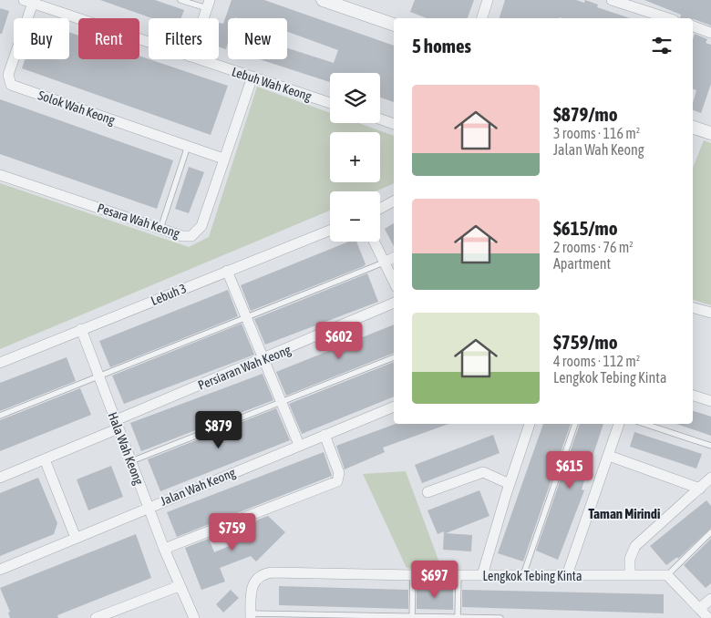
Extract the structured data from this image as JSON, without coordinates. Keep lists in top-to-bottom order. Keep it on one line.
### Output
{"streets":{"street":["Lebuh Wah Keong","Solok Wah Keong","Pesara Wah Keong","Lebuh 3","Persiaran Wah Keong","Hala Wah Keong","Jalan Wah Keong","Lengkok Tebing Kinta"]},"crossings":[["Lebuh Wah Keong","Solok Wah Keong"],["Lebuh Wah Keong","Pesara Wah Keong"],["Solok Wah Keong","Pesara Wah Keong"],["Lebuh 3","Hala Wah Keong"],["Persiaran Wah Keong","Hala Wah Keong"],["Hala Wah Keong","Jalan Wah Keong"]],"districts":["Taman Mirindi"],"page":{"chip":["Buy","Rent","Filters","New"],"heading":"5 homes","map_buttons":["+","−"],"list":[{"name":"$879/mo","note":"3 rooms · 116 m² · Jalan Wah Keong"},{"name":"$615/mo","note":"2 rooms · 76 m² · Apartment"},{"name":"$759/mo","note":"4 rooms · 112 m² · Lengkok Tebing Kinta"}],"price":["$602","$879","$615","$759","$697"]}}
